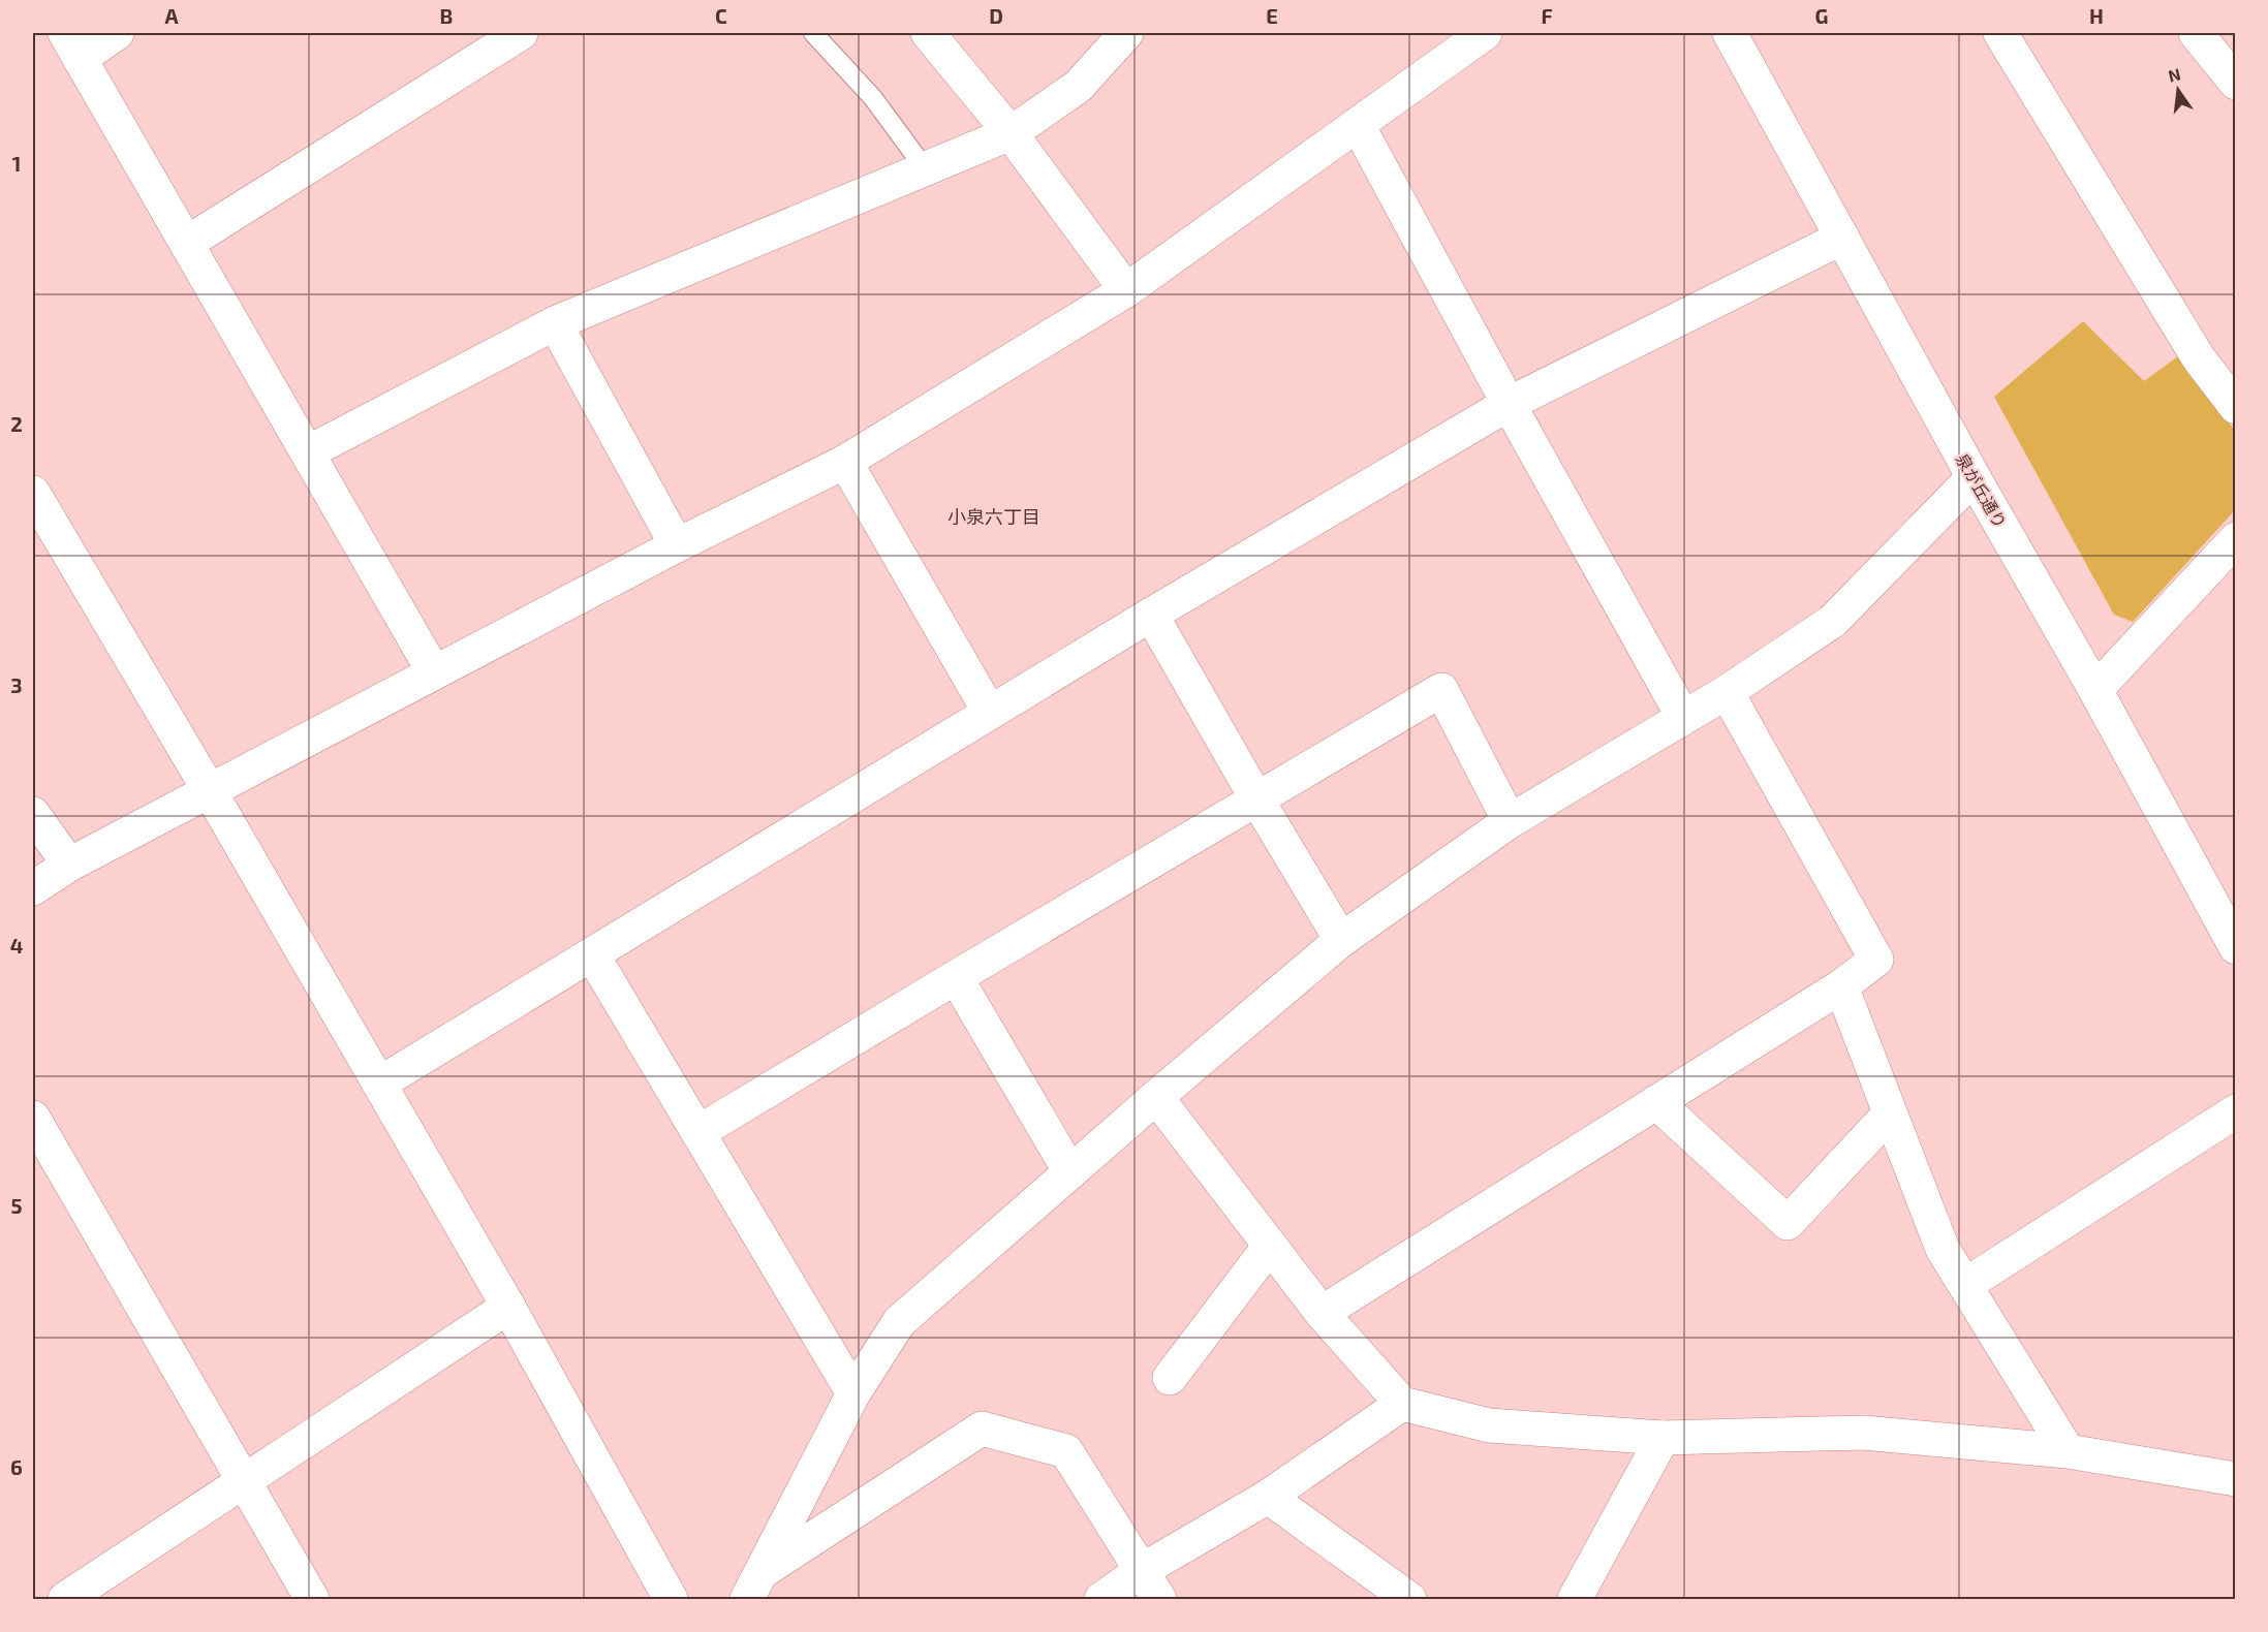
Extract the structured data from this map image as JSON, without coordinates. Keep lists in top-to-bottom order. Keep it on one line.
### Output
{"streets":{"street":["泉が丘通り"]},"districts":["小泉六丁目"],"north":"top","grid":{"columns":["A","B","C","D","E","F","G","H"],"rows":["1","2","3","4","5","6"]}}
